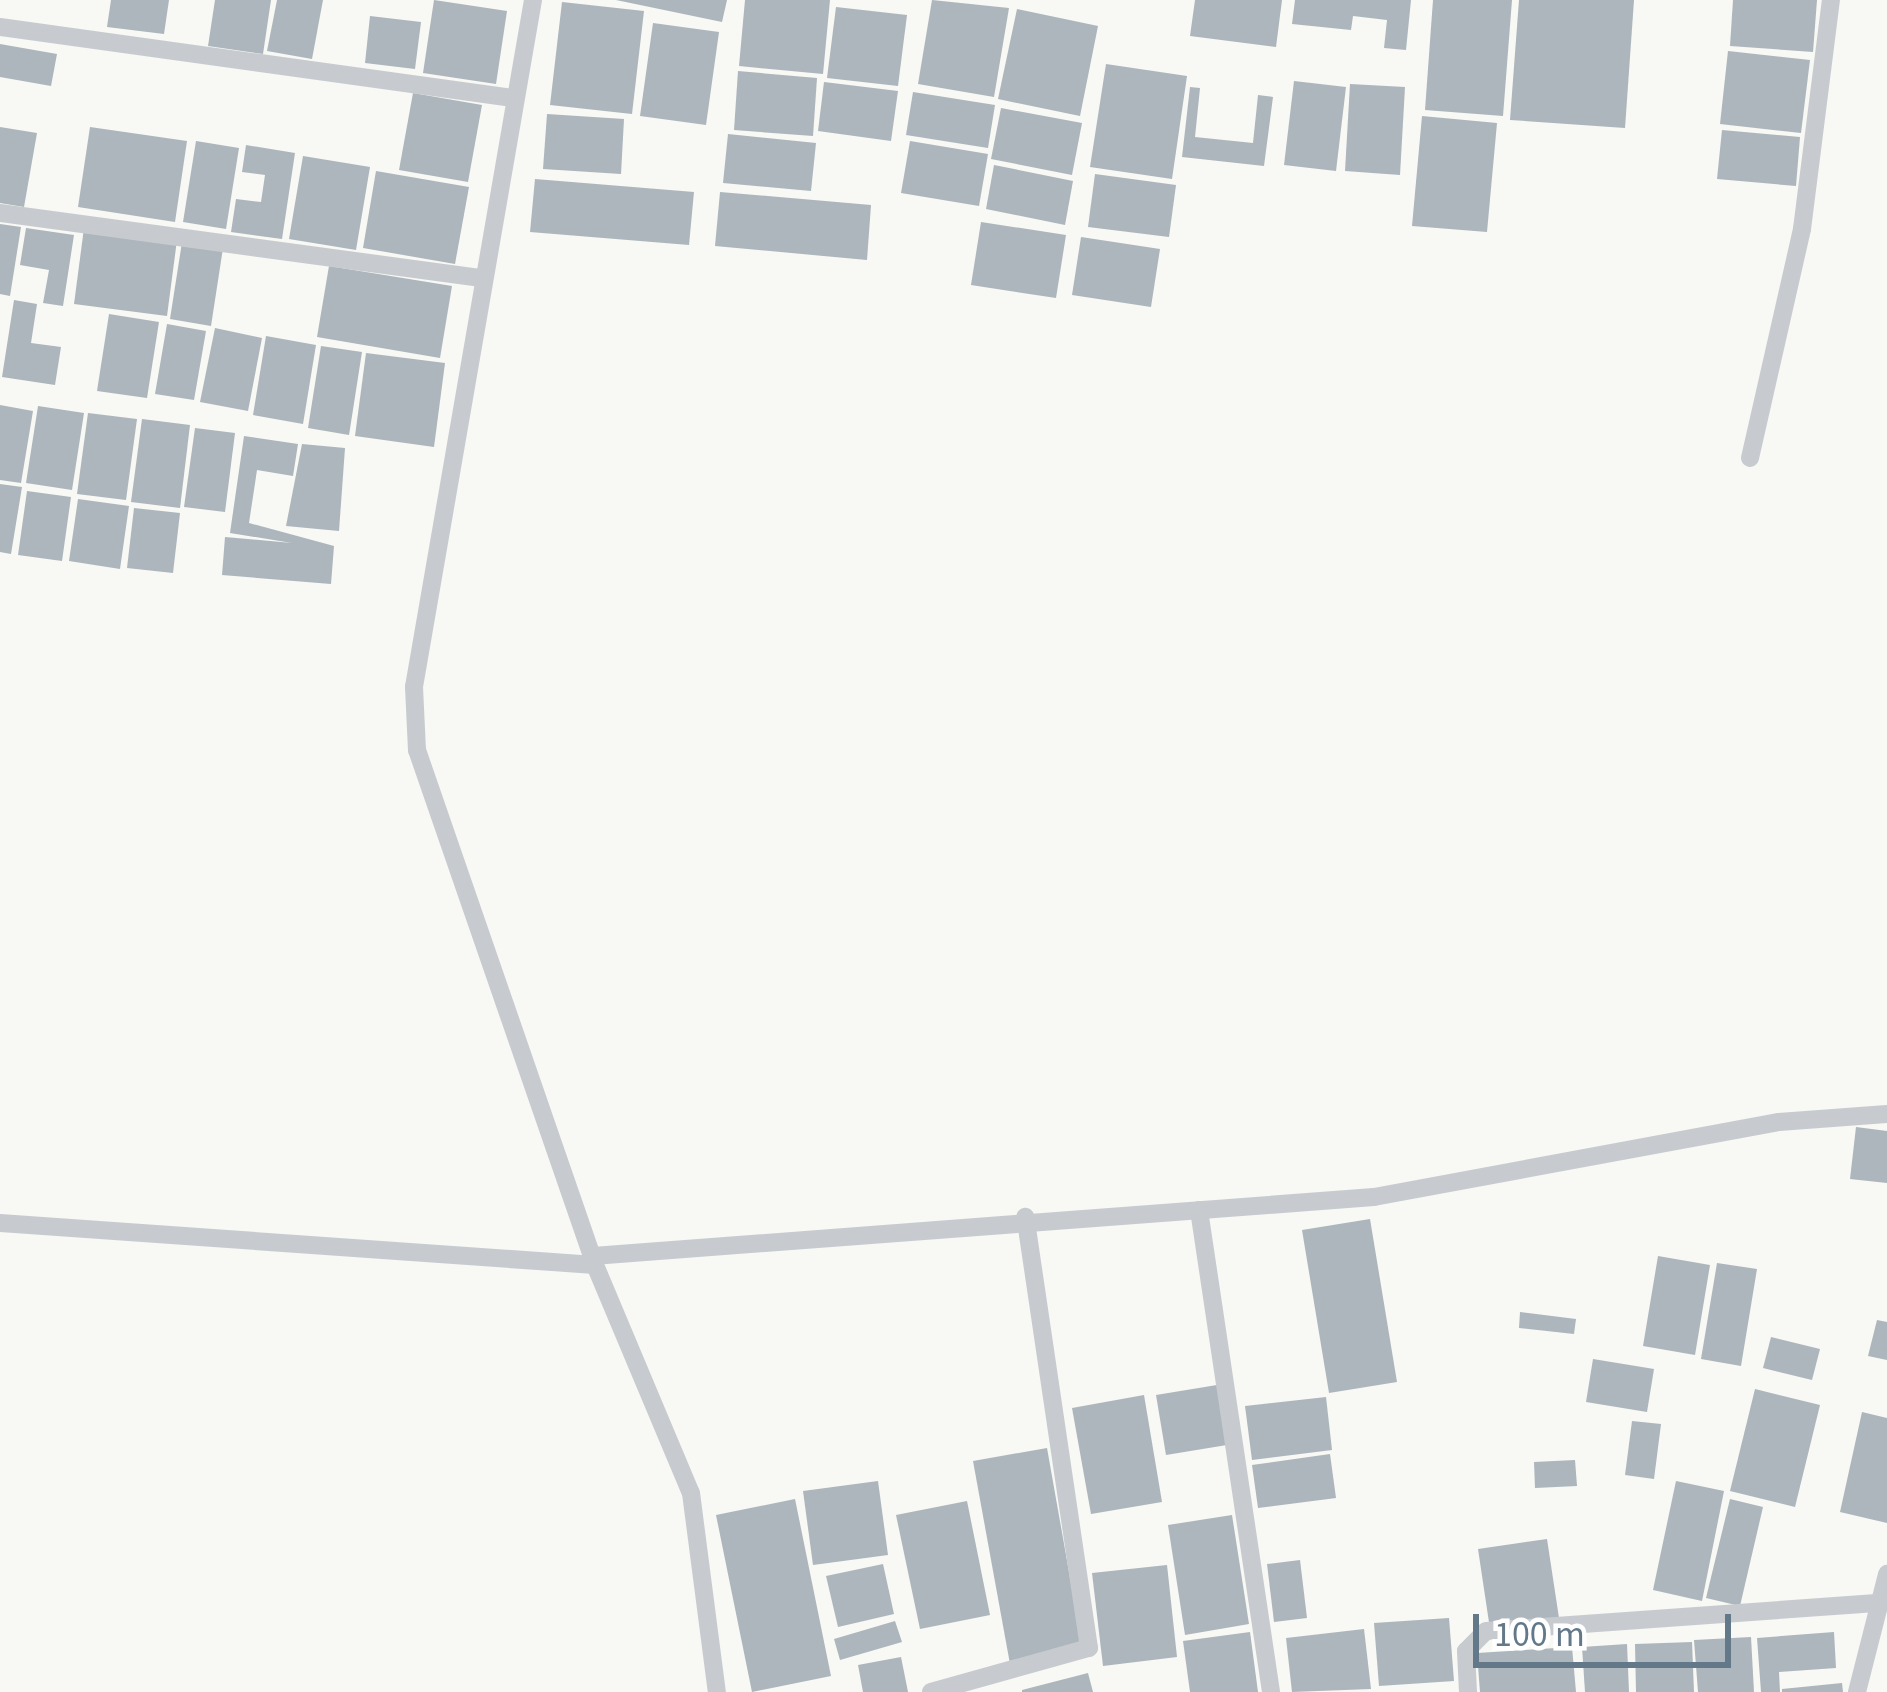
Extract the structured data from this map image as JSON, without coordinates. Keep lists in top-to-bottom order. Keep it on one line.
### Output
{"scale_bar":"100 m"}
